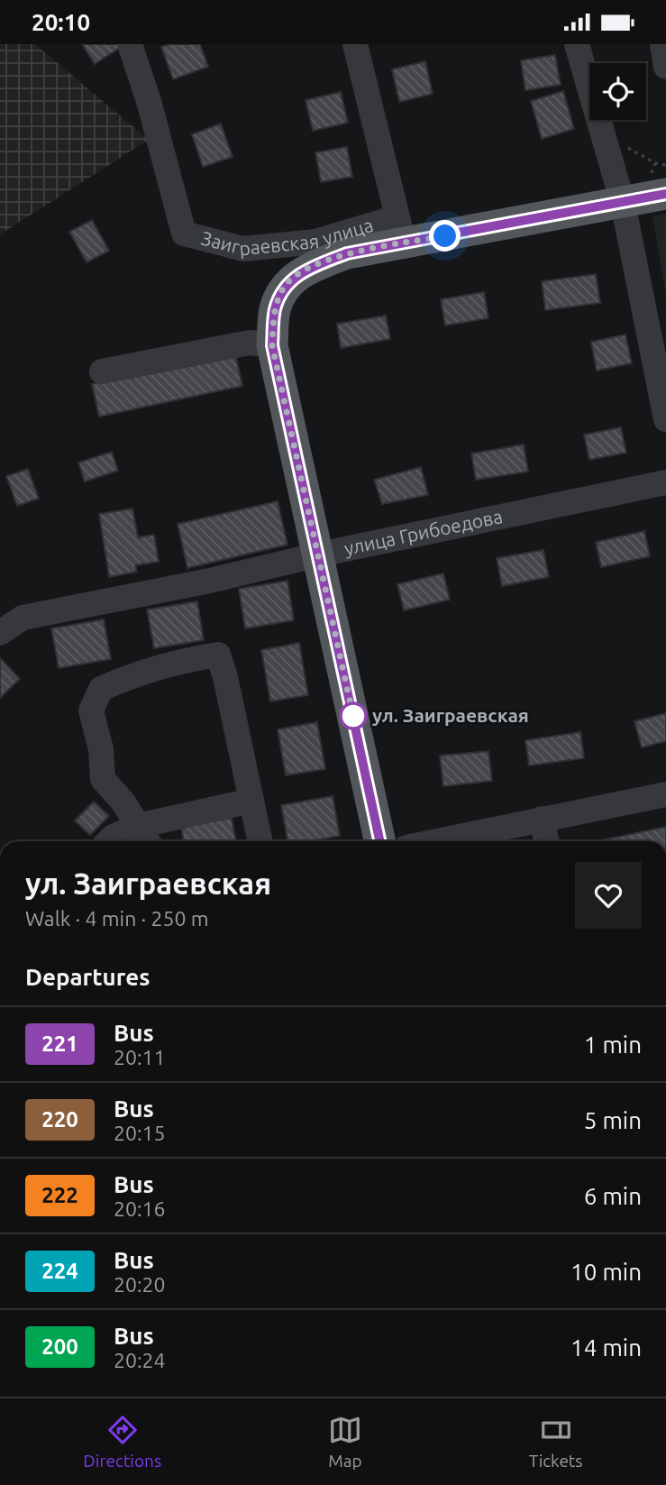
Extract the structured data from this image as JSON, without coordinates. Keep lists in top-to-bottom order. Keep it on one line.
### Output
{"streets":{"street":["Заиграевская улица","улица Грибоедова"]},"places":["ул. Заиграевская"],"lines":["bus line 221"],"page":{"status":"20:10","heading":[["ул. Заиграевская","Walk · 4 min · 250 m"],"Departures"],"list":[{"mark":"221","name":"Bus","note":"20:11","value":"1 min"},{"mark":"220","name":"Bus","note":"20:15","value":"5 min"},{"mark":"222","name":"Bus","note":"20:16","value":"6 min"},{"mark":"224","name":"Bus","note":"20:20","value":"10 min"},{"mark":"200","name":"Bus","note":"20:24","value":"14 min"}],"tabs":["Directions","Map","Tickets"]}}
